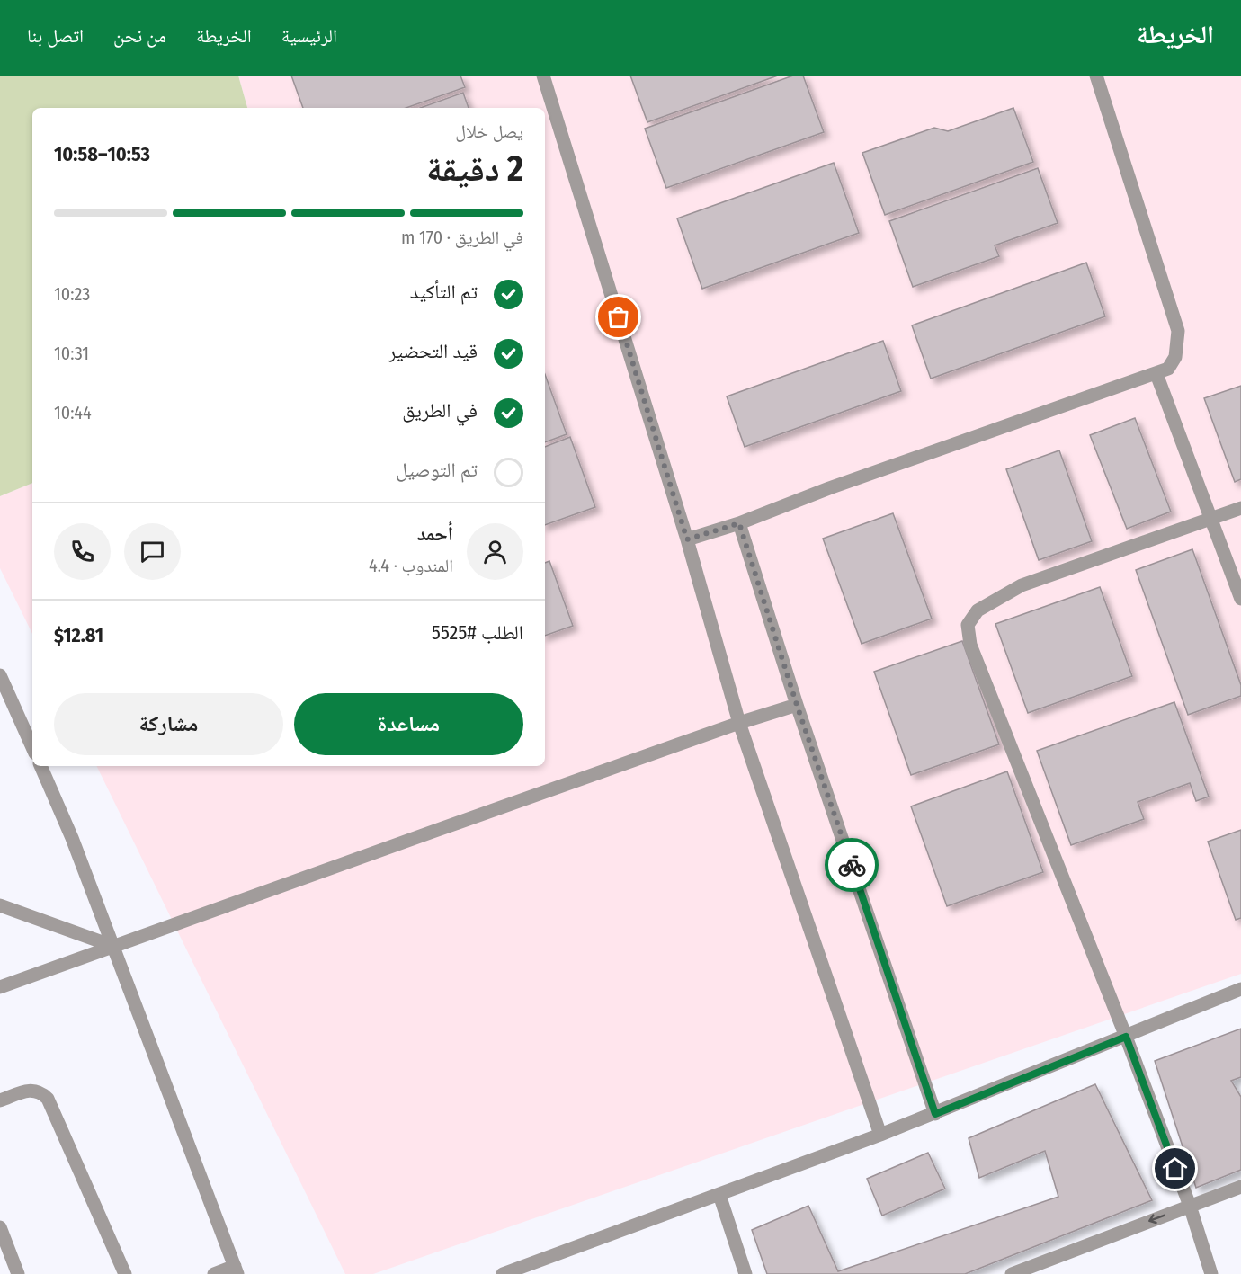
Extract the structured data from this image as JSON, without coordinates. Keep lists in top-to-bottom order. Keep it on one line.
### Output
{"page":{"header":"الخريطة","nav":["الرئيسية","الخريطة","من نحن","اتصل بنا"],"heading":["2 دقيقة","يصل خلال","10:53–10:58"],"panel":["أحمد","المندوب · 4.4","الطلب #5525","$12.81"],"bar":"في الطريق · 170 m","list":[["تم التأكيد","10:23"],["قيد التحضير","10:31"],["في الطريق","10:44"],"تم التوصيل"],"buttons":["مساعدة","مشاركة"]}}
